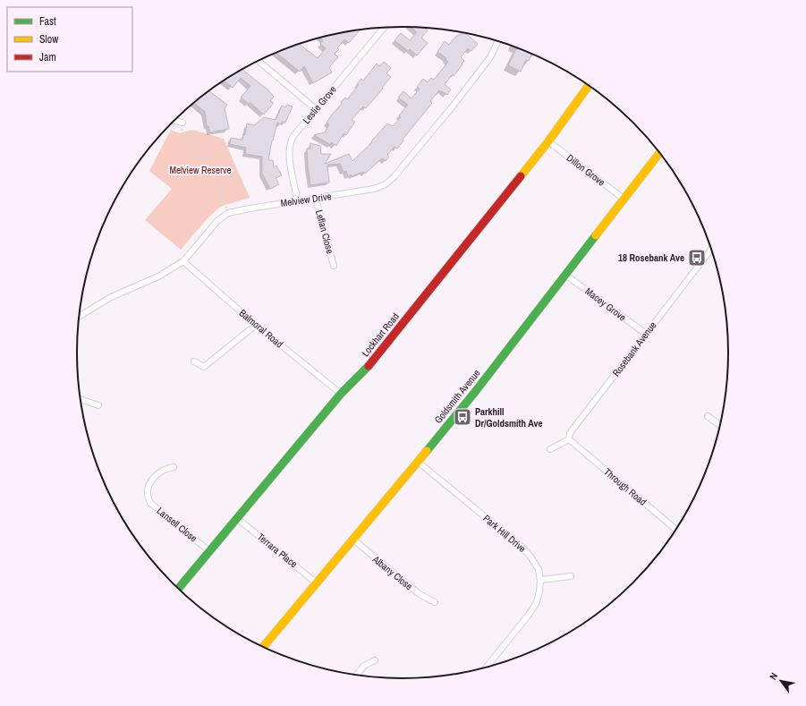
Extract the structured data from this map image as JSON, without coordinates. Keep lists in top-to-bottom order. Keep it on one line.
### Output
{"streets":{"street":["Leslie Grove","Dillon Grove","Melview Drive","Leflan Close","Macey Grove","Balmoral Road","Lockhart Road","Rosebank Avenue","Goldsmith Avenue","Through Road","Lansell Close","Park Hill Drive","Terrara Place","Albany Close"]},"crossings":[["Leslie Grove","Melview Drive"],["Dillon Grove","Lockhart Road"],["Dillon Grove","Goldsmith Avenue"],["Melview Drive","Leflan Close"],["Melview Drive","Balmoral Road"],["Macey Grove","Rosebank Avenue"],["Macey Grove","Goldsmith Avenue"],["Balmoral Road","Lockhart Road"],["Lockhart Road","Lansell Close"],["Lockhart Road","Terrara Place"],["Rosebank Avenue","Through Road"],["Goldsmith Avenue","Park Hill Drive"],["Goldsmith Avenue","Terrara Place"],["Goldsmith Avenue","Albany Close"]],"parks":["Melview Reserve"],"places":{"bus stop":["18 Rosebank Ave","Parkhill Dr/Goldsmith Ave"]},"legend":["Fast","Slow","Jam"],"north":"top left"}
